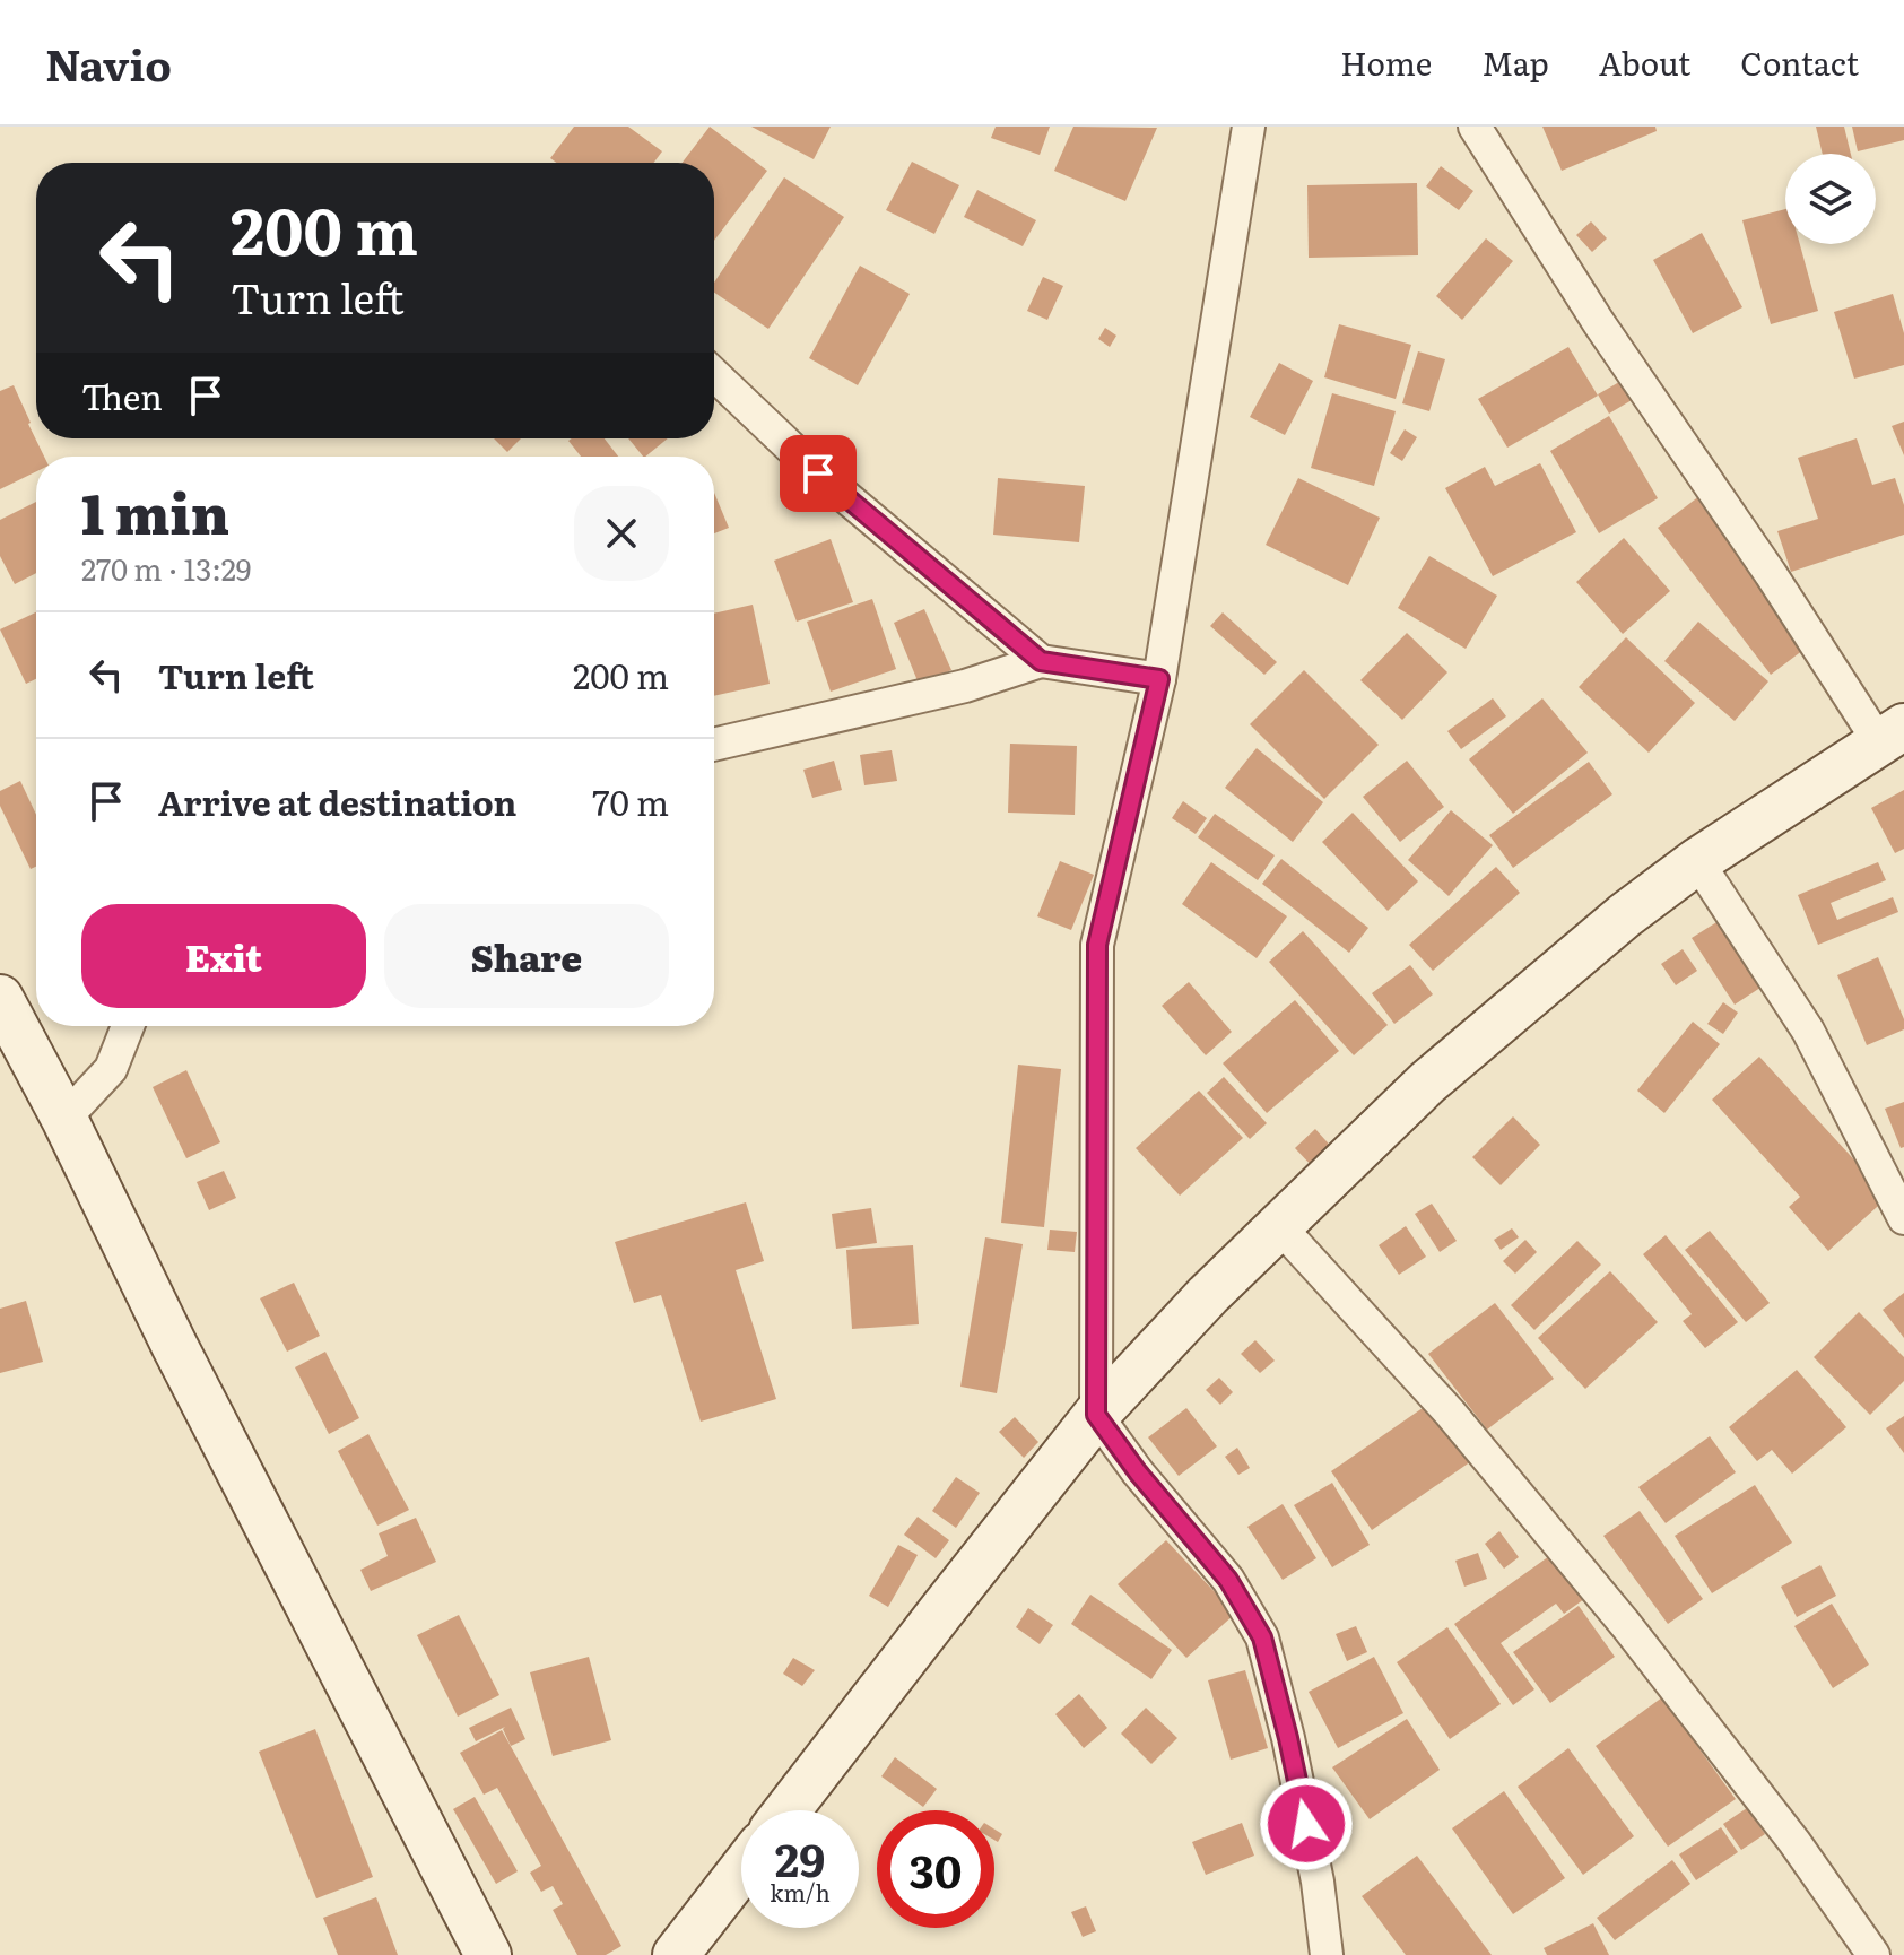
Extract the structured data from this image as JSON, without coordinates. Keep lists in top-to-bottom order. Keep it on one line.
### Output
{"page":{"header":"Navio","nav":["Home","Map","About","Contact"],"turn":["200 m","Turn left"],"then":"Then","heading":["1 min","270 m · 13:29"],"list":[{"name":"Turn left","value":"200 m"},{"name":"Arrive at destination","value":"70 m"}],"buttons":["Exit","Share"],"speed":"29 km/h","limit":"30"}}
